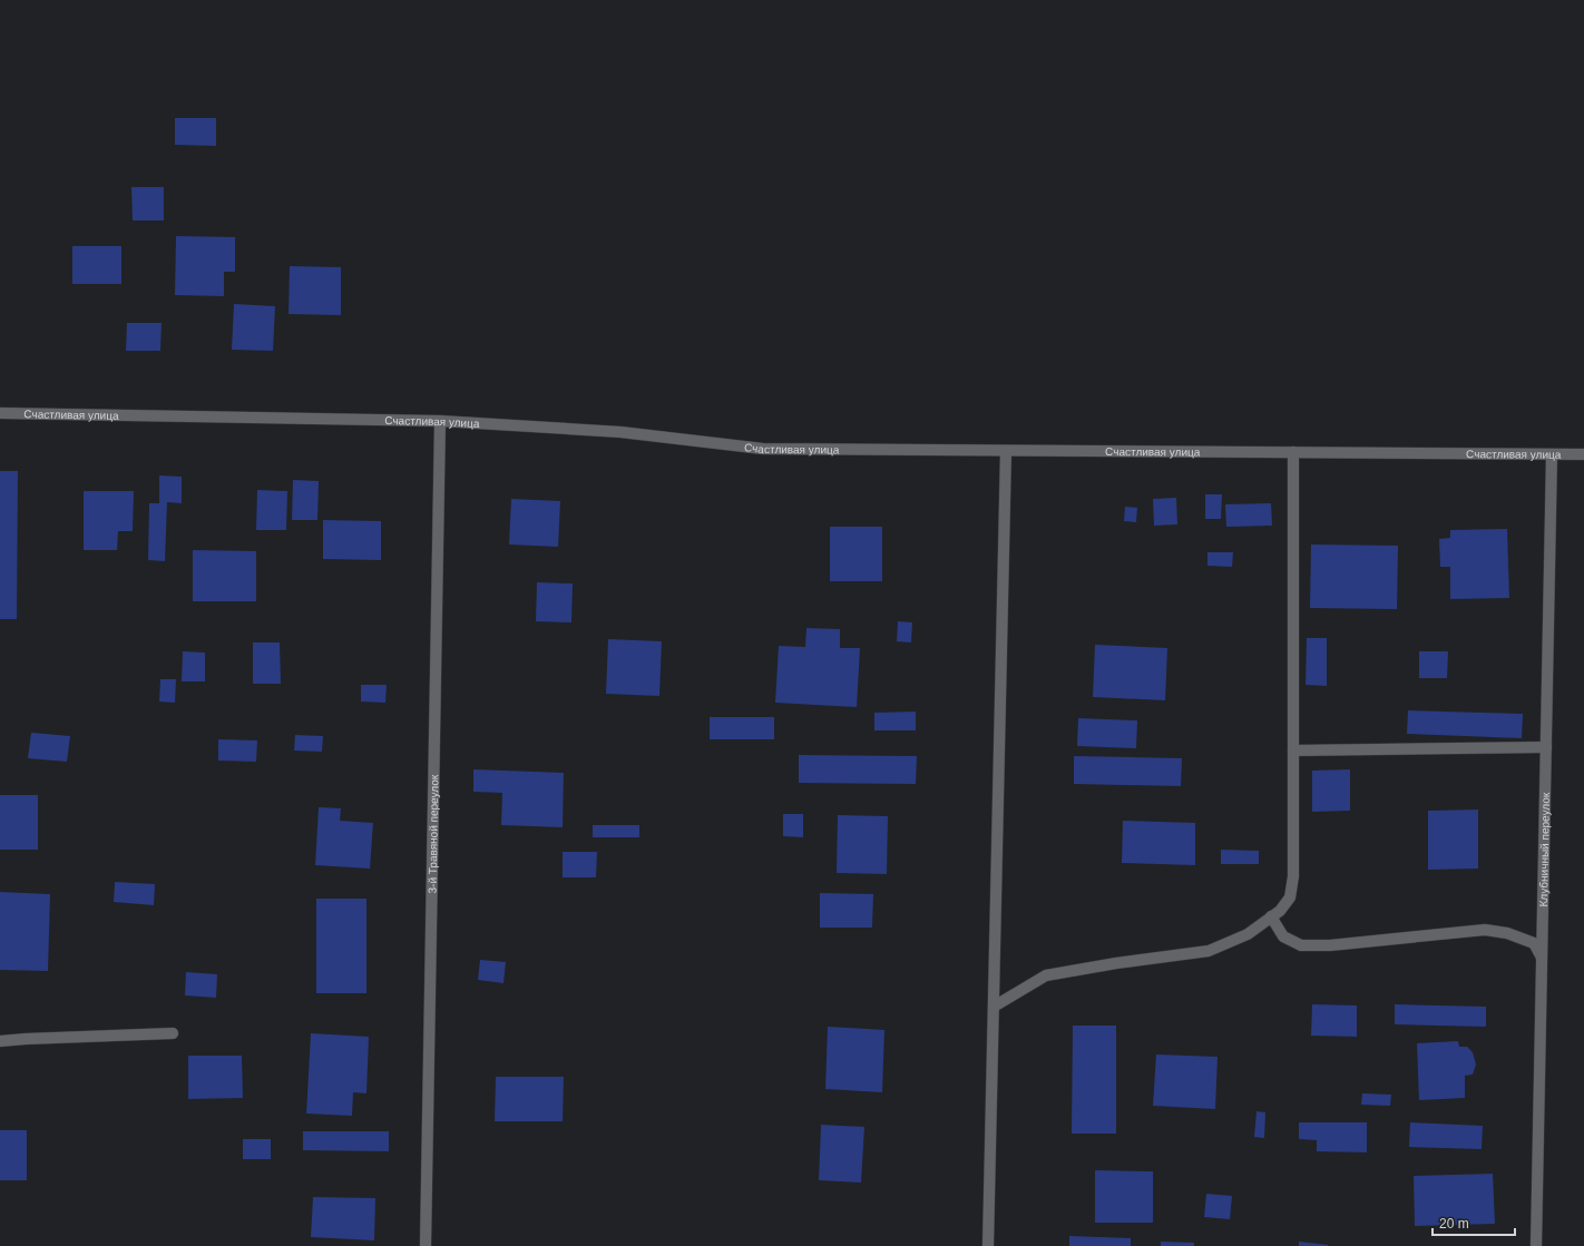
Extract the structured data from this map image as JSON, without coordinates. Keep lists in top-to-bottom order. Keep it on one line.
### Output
{"streets":{"street":["Счастливая улица","3-й Травяной переулок","Клубничный переулок"]},"crossings":[["Счастливая улица","3-й Травяной переулок"],["Счастливая улица","Клубничный переулок"]],"scale_bar":"20 m"}
